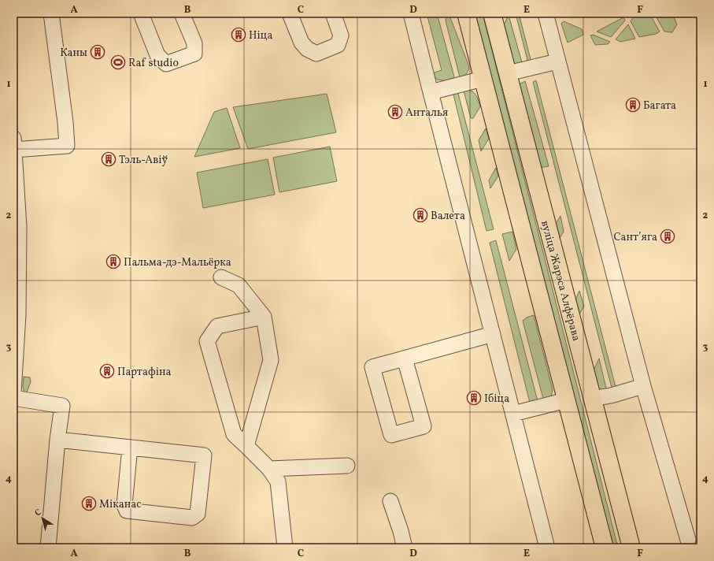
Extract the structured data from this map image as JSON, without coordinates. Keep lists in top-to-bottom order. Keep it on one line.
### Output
{"streets":{"main road":["вуліца Жарэса Алфёрава"]},"places":{"building":["Ніца","Каны","Багата","Анталья","Тэль-Авіў","Валета","Сантʼяга","Пальма-дэ-Мальёрка","Партафіна","Ібіца","Міканас"],"sports":["Raf studio"]},"north":"top left","grid":{"columns":["A","B","C","D","E","F"],"rows":["1","2","3","4"]}}
